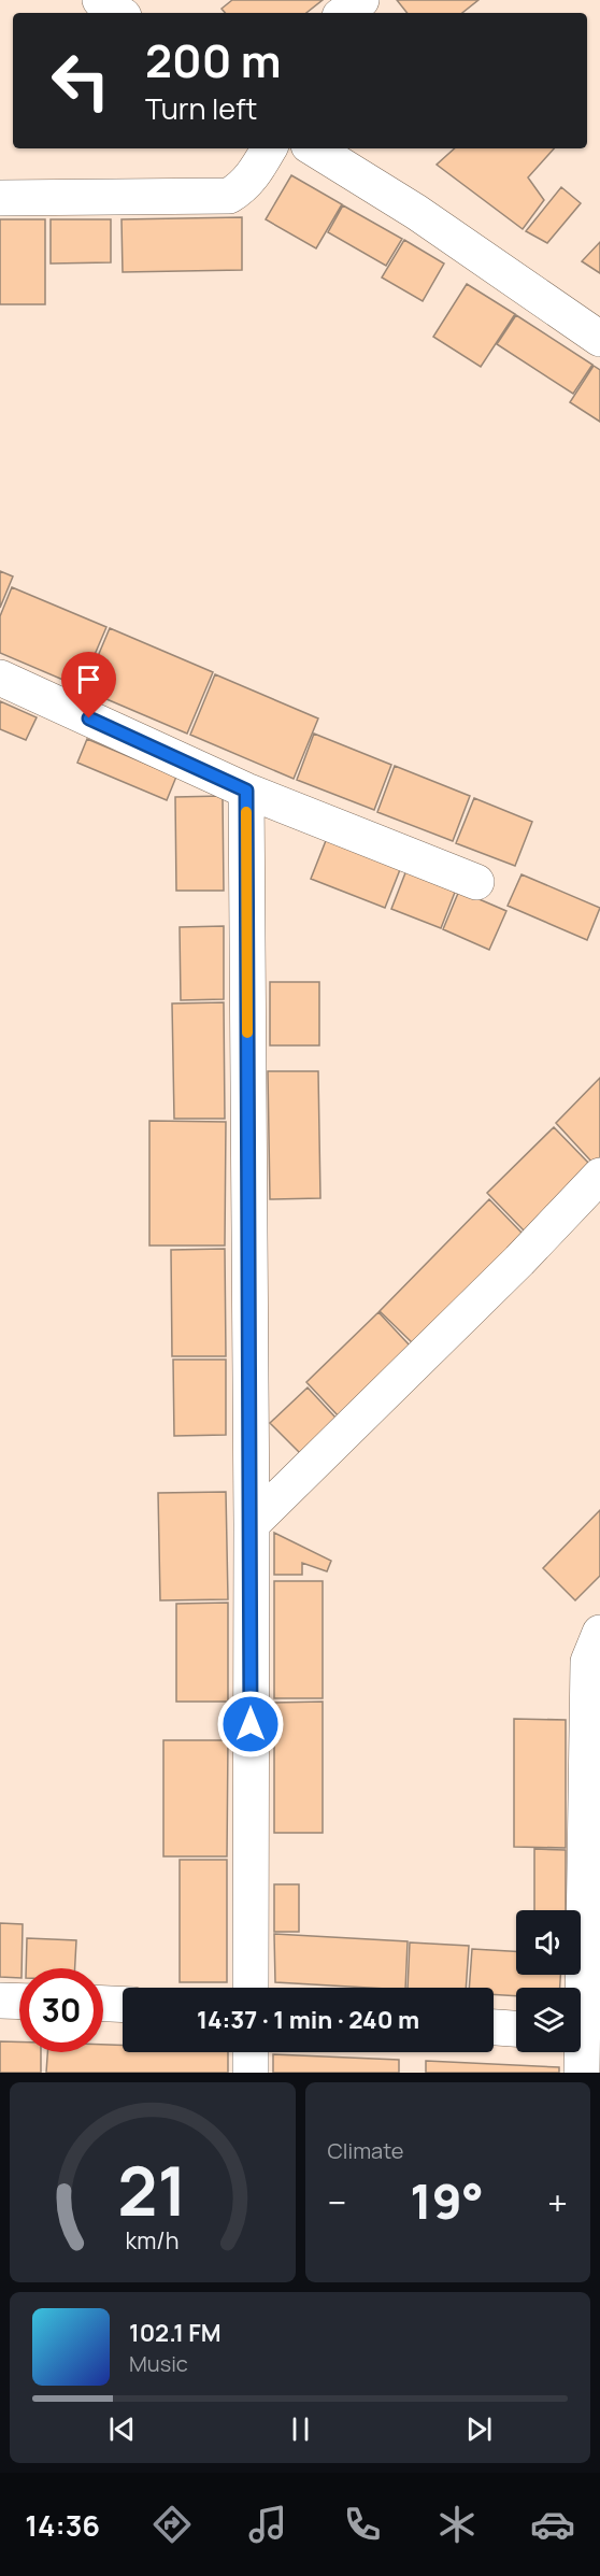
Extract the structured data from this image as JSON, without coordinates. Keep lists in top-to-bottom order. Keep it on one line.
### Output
{"page":{"turn":["200 m","Turn left"],"limit":"30","trip":"14:37 · 1 min · 240 m","tile":"Climate","heat":["−","19°","+"],"song":["102.1 FM","Music"],"tabs":"14:36","gauge":["21","km/h"]}}
